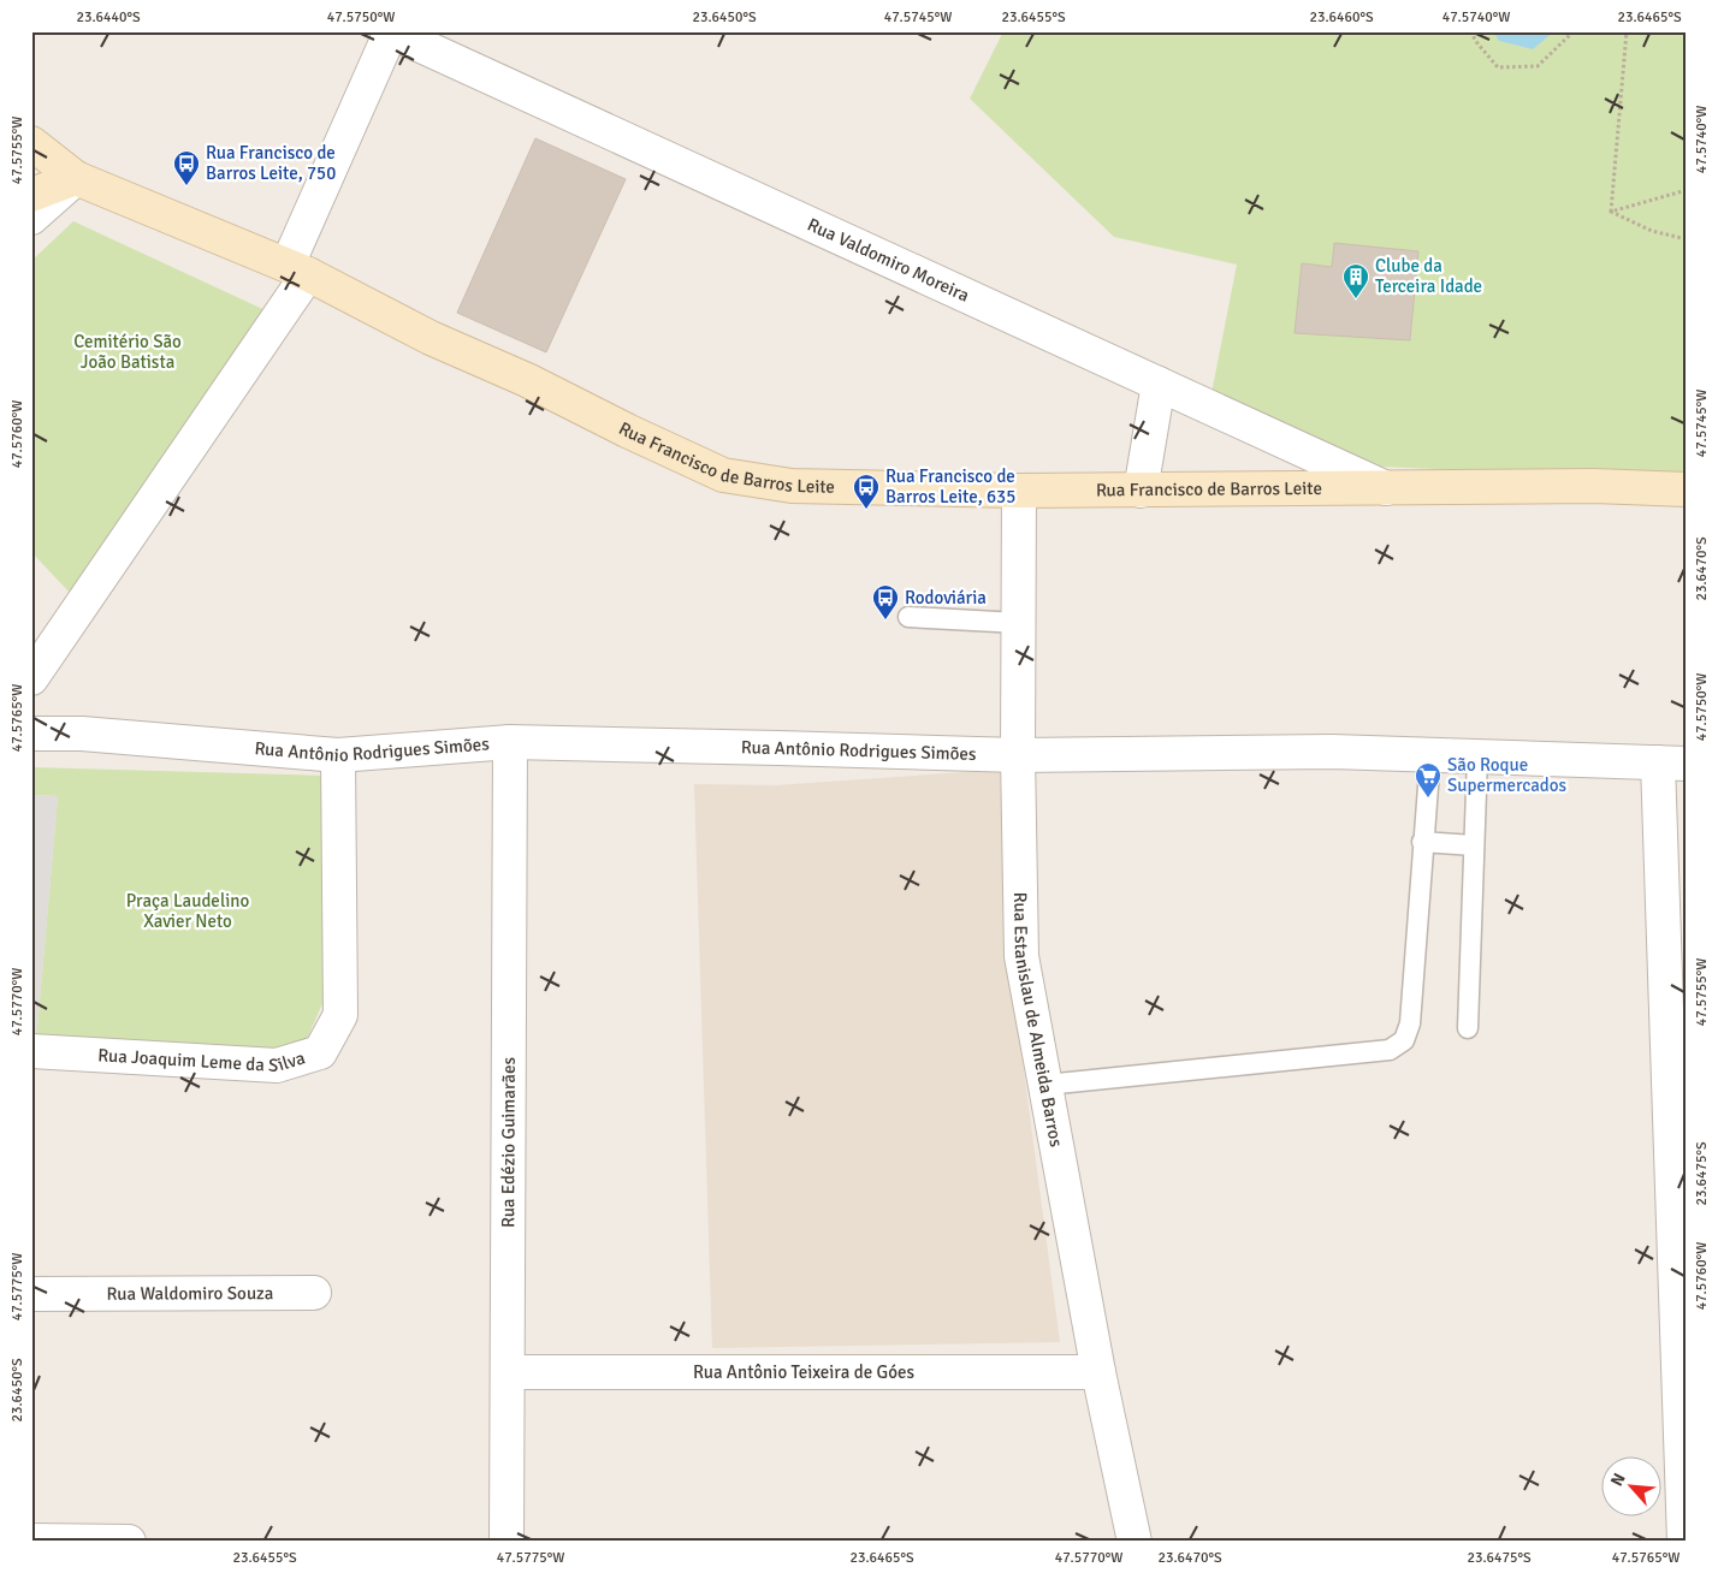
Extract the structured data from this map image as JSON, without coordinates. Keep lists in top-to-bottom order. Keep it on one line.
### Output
{"streets":{"main road":["Rua Francisco de Barros Leite"],"street":["Rua Valdomiro Moreira","Rua Antônio Rodrigues Simões","Rua Estanislau de Almeida Barros","Rua Joaquim Leme da Silva","Rua Edézio Guimarães","Rua Waldomiro Souza","Rua Antônio Teixeira de Góes"]},"crossings":[["Rua Valdomiro Moreira","Rua Francisco de Barros Leite"],["Rua Francisco de Barros Leite","Rua Estanislau de Almeida Barros"],["Rua Antônio Rodrigues Simões","Rua Estanislau de Almeida Barros"],["Rua Antônio Rodrigues Simões","Rua Joaquim Leme da Silva"],["Rua Antônio Rodrigues Simões","Rua Edézio Guimarães"],["Rua Estanislau de Almeida Barros","Rua Antônio Teixeira de Góes"],["Rua Edézio Guimarães","Rua Antônio Teixeira de Góes"]],"parks":["Cemitério São João Batista","Praça Laudelino Xavier Neto"],"places":{"bus stop":["Rua Francisco de Barros Leite, 750","Rua Francisco de Barros Leite, 635","Rodoviária"],"building":["Clube da Terceira Idade"],"supermarket":["São Roque Supermercados"]},"north":"top left","coordinates":["23.6440°S","47.5750°W","23.6450°S","47.5745°W","23.6455°S","23.6460°S","47.5740°W","23.6465°S","47.5755°W","47.5760°W","23.6470°S","47.5765°W","47.5770°W","23.6475°S","47.5775°W"]}
